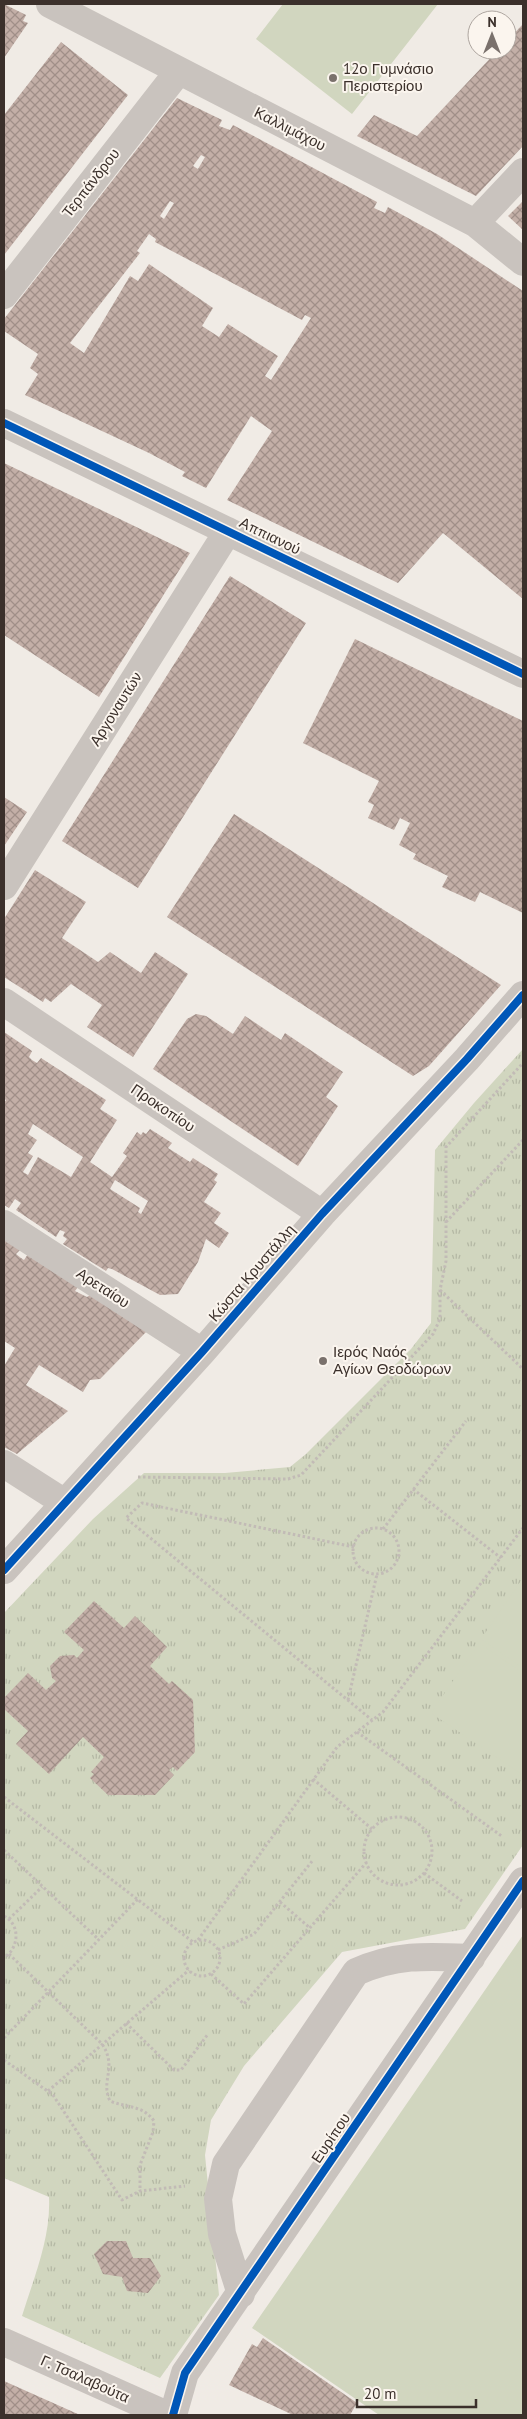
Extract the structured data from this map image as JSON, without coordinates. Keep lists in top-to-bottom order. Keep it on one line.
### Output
{"streets":{"street":["Καλλιμάχου","Τερπάνδρου","Αππιανού","Αργοναυτών","Προκοπίου","Κώστα Κρυστάλλη","Αρεταίου","Ευρίπου","Γ. Τσαλαβούτα"]},"crossings":[["Καλλιμάχου","Τερπάνδρου"],["Αππιανού","Αργοναυτών"],["Προκοπίου","Κώστα Κρυστάλλη"],["Κώστα Κρυστάλλη","Αρεταίου"]],"places":["12ο Γυμνάσιο Περιστερίου","Ιερός Ναός Αγίων Θεοδώρων"],"scale_bar":"20 m","north":"top"}
